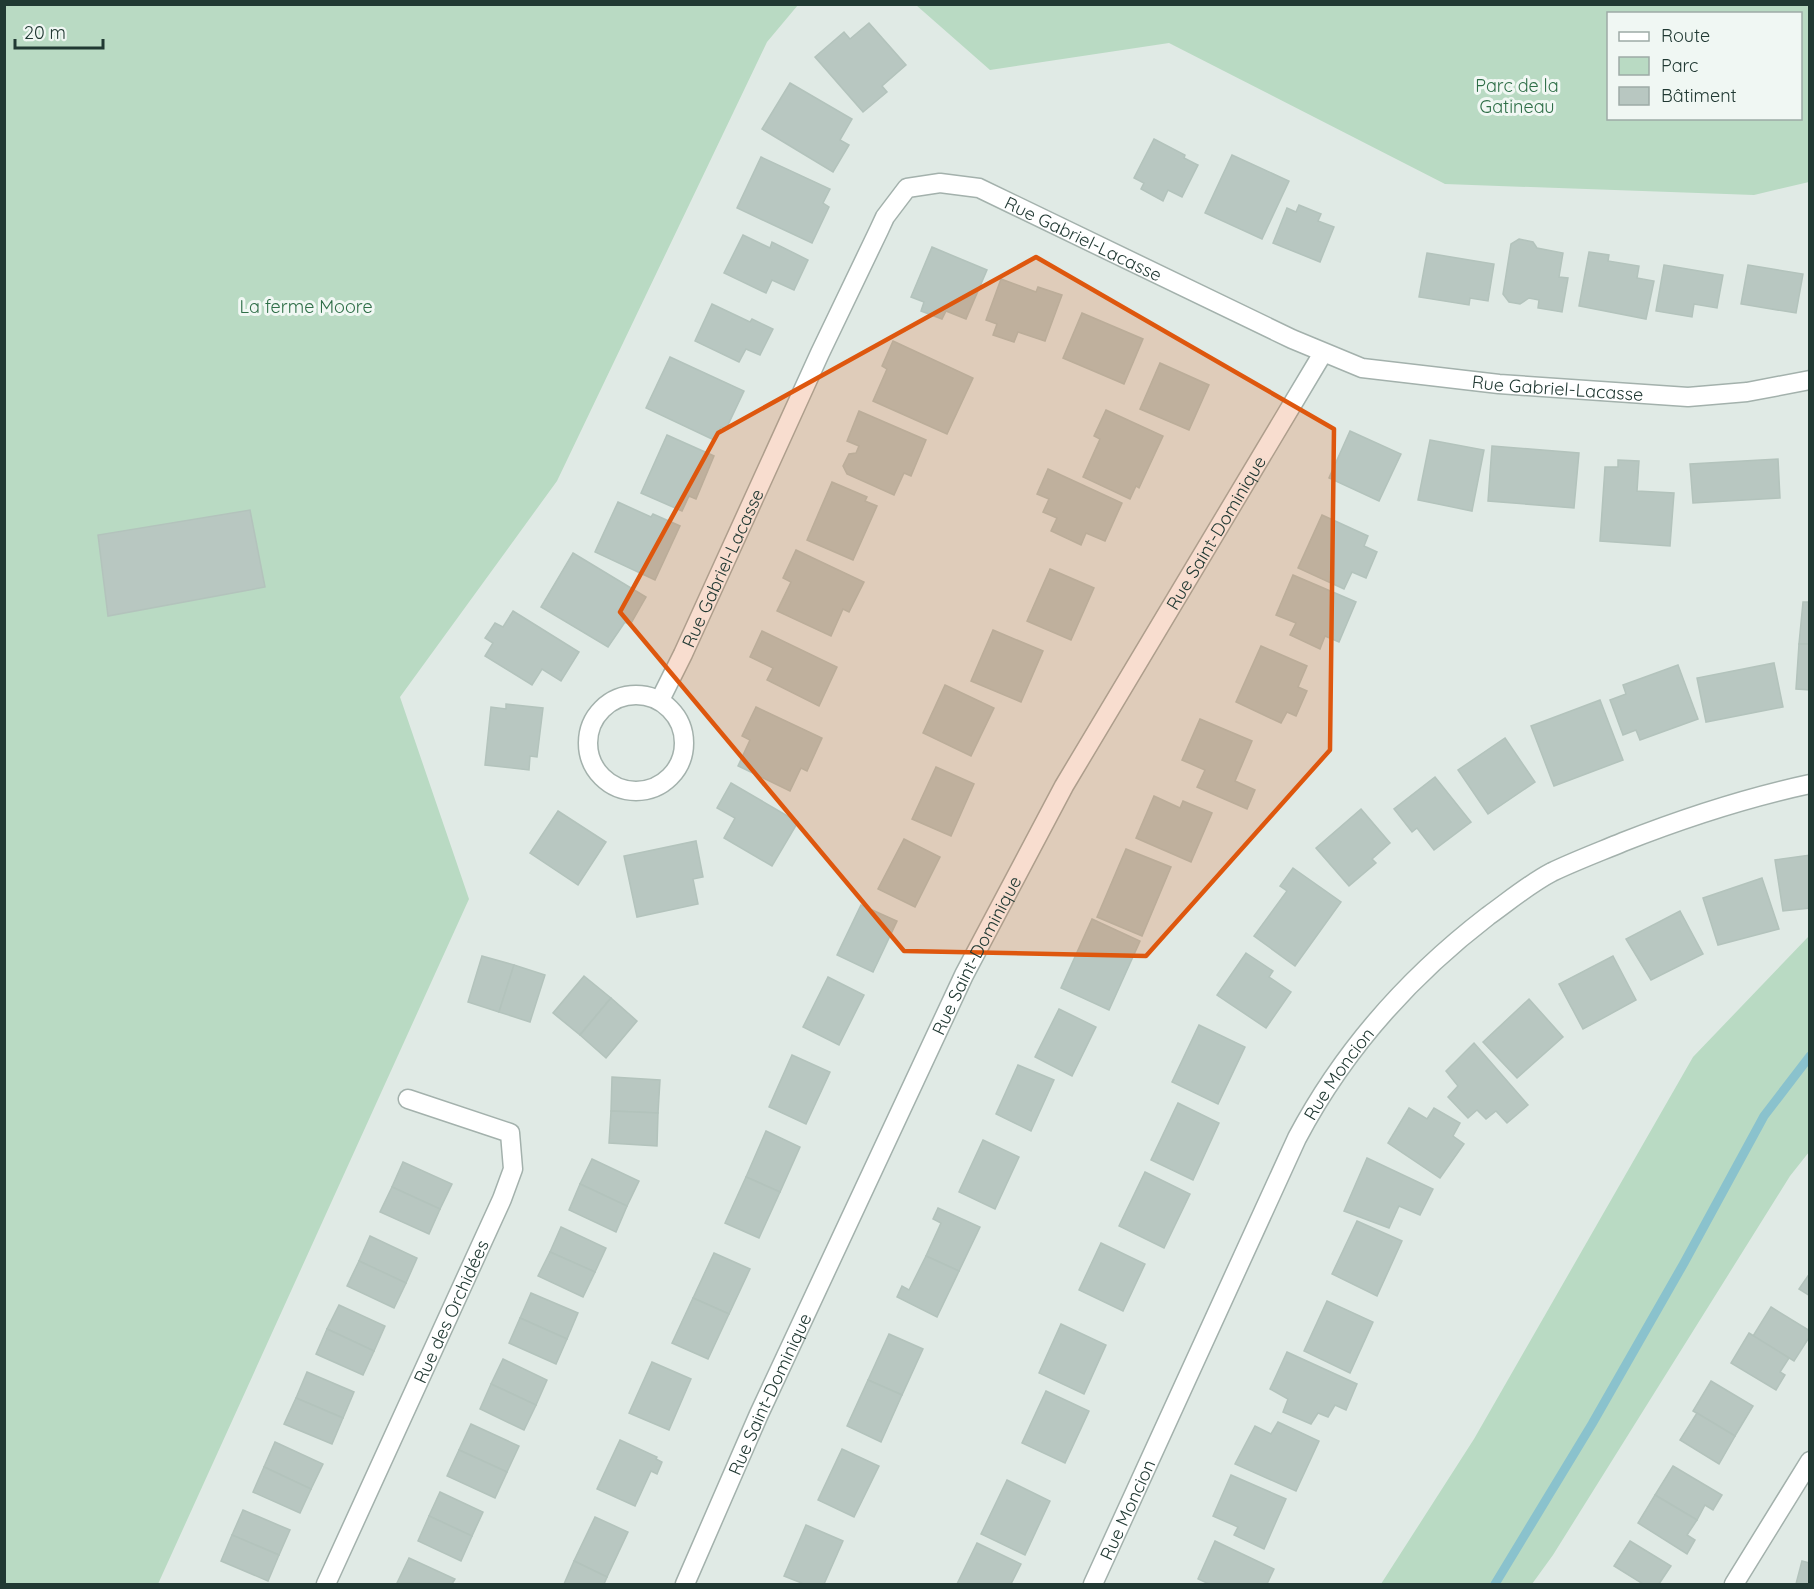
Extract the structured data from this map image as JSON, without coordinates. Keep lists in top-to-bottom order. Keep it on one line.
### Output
{"streets":{"street":["Rue Gabriel-Lacasse","Rue Saint-Dominique","Rue Moncion","Rue des Orchidées"]},"crossings":[["Rue Gabriel-Lacasse","Rue Saint-Dominique"]],"parks":["Parc de la Gatineau","La ferme Moore"],"legend":["Route","Parc","Bâtiment"],"scale_bar":"20 m"}
